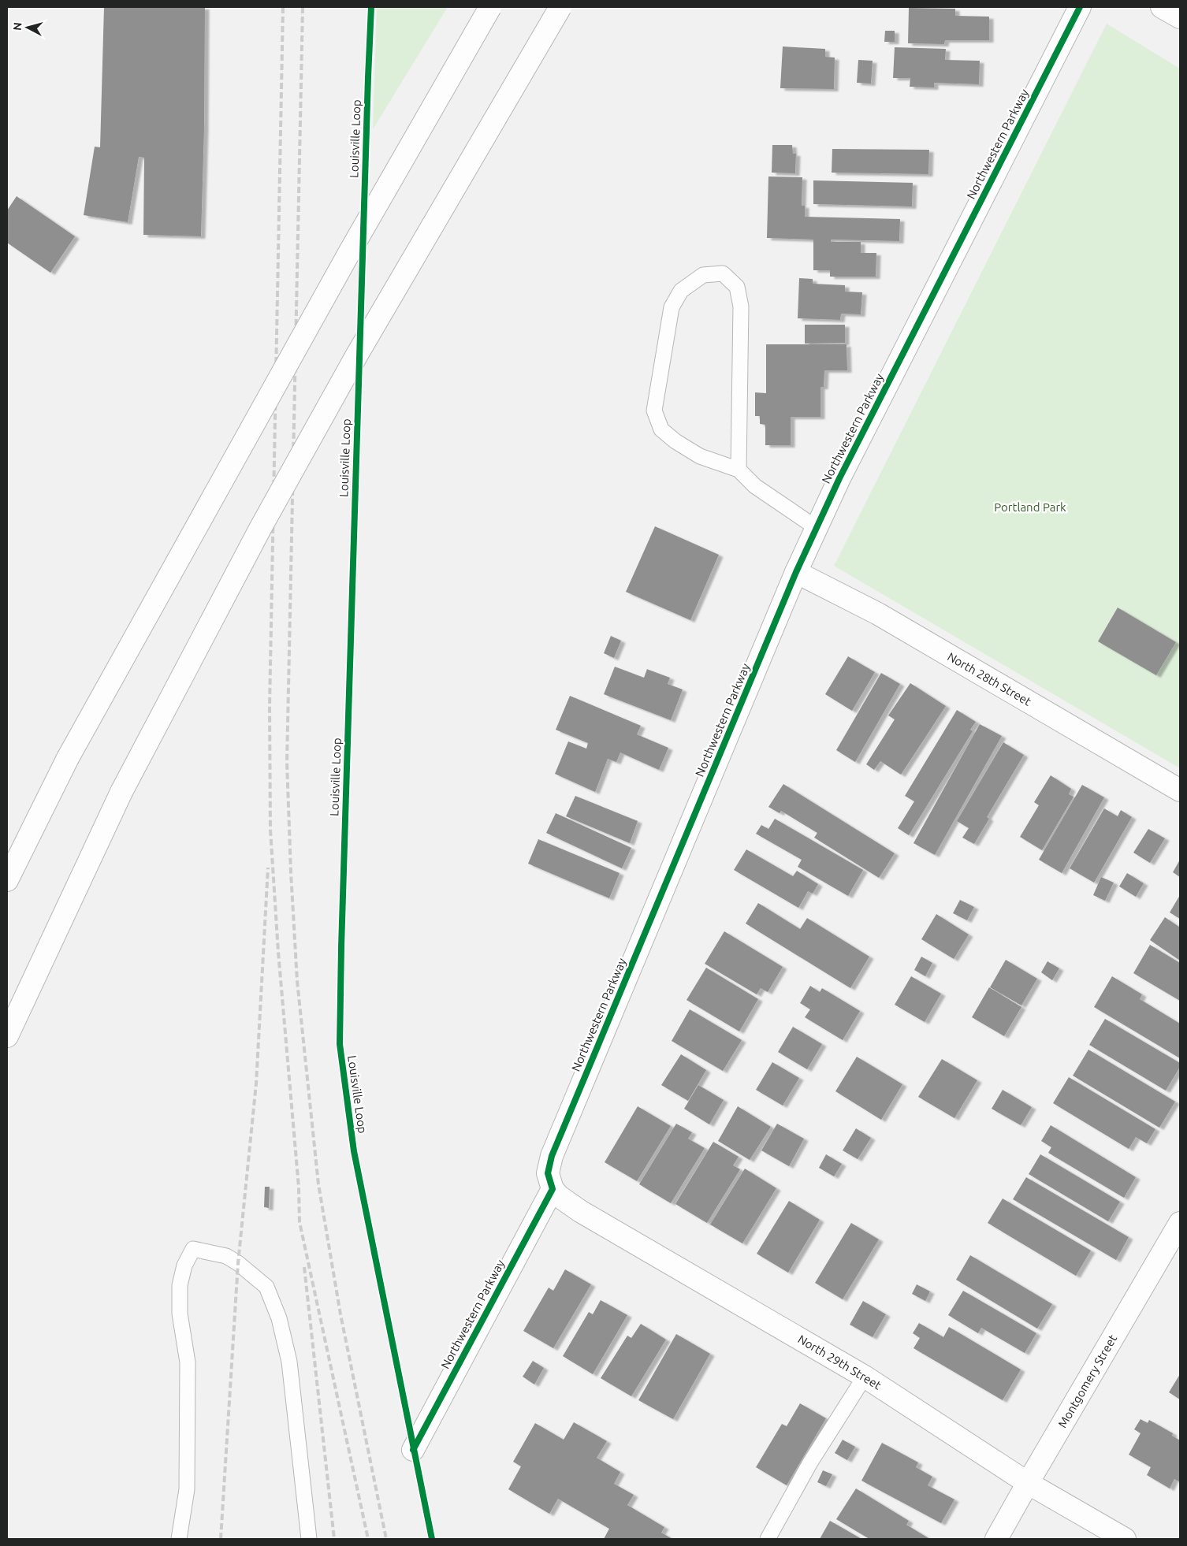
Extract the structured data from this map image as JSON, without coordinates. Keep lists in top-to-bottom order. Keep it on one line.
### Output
{"streets":{"main road":["Northwestern Parkway","North 28th Street","North 29th Street","Montgomery Street"],"cycle path":["Louisville Loop"]},"crossings":[["Northwestern Parkway","North 28th Street"],["Northwestern Parkway","North 29th Street"],["North 29th Street","Montgomery Street"]],"parks":["Portland Park"],"north":"left"}
